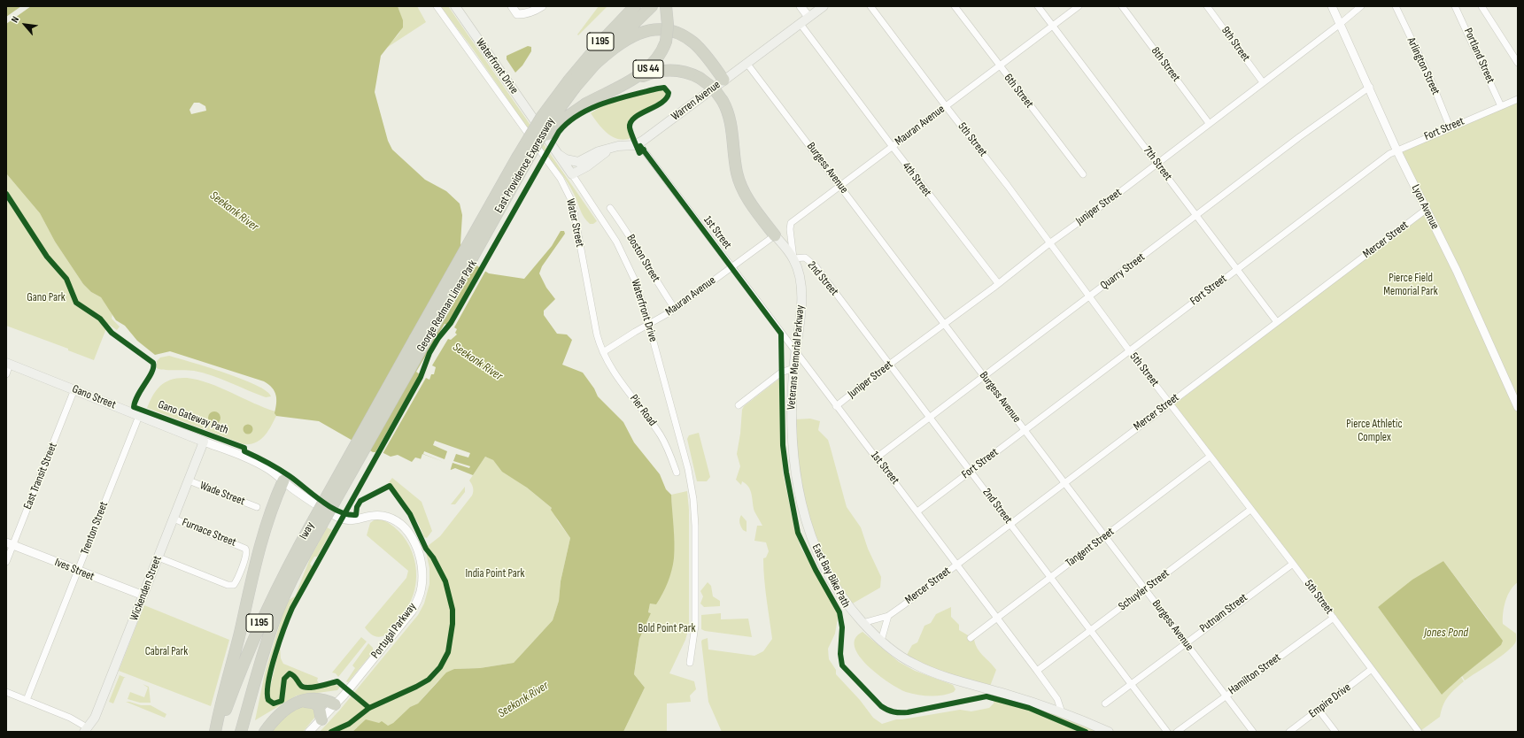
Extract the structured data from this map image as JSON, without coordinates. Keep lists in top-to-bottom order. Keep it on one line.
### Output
{"streets":{"highway":["I 195","US 44","East Providence Expressway","Iway"],"main road":["Waterfront Drive","Warren Avenue","Veterans Memorial Parkway","Gano Street","Wickenden Street"],"street":["9th Street","Portland Street","8th Street","Arlington Street","6th Street","Mauran Avenue","Fort Street","5th Street","7th Street","Burgess Avenue","4th Street","Juniper Street","Lyon Avenue","Water Street","1st Street","Mercer Street","Boston Street","Quarry Street","2nd Street","Pier Road","East Transit Street","Wade Street","Trenton Street","Furnace Street","Tangent Street","Ives Street","Schuyler Street","Putnam Street","Portugal Parkway","Hamilton Street","Empire Drive"],"cycle path":["George Redman Linear Park","Gano Gateway Path","East Bay Bike Path"]},"crossings":[["9th Street","Juniper Street"],["Portland Street","Fort Street"],["8th Street","Juniper Street"],["Waterfront Drive","Mauran Avenue"],["Arlington Street","Fort Street"],["US 44","East Providence Expressway"],["6th Street","Mauran Avenue"],["Warren Avenue","Burgess Avenue"],["Warren Avenue","4th Street"],["Warren Avenue","1st Street"],["Mauran Avenue","5th Street"],["Mauran Avenue","7th Street"],["Mauran Avenue","Burgess Avenue"],["Mauran Avenue","4th Street"],["Mauran Avenue","Water Street"],["Mauran Avenue","1st Street"],["Mauran Avenue","Boston Street"],["Mauran Avenue","2nd Street"],["Mauran Avenue","Veterans Memorial Parkway"],["Mauran Avenue","Pier Road"],["Fort Street","5th Street"],["Fort Street","7th Street"],["Fort Street","Burgess Avenue"],["Fort Street","Lyon Avenue"],["Fort Street","1st Street"],["Fort Street","2nd Street"],["5th Street","Juniper Street"],["5th Street","Mercer Street"],["5th Street","Quarry Street"],["5th Street","Tangent Street"],["5th Street","Schuyler Street"],["5th Street","Putnam Street"],["5th Street","Hamilton Street"],["5th Street","Empire Drive"],["7th Street","Juniper Street"],["7th Street","Mercer Street"],["7th Street","Quarry Street"],["East Providence Expressway","Iway"],["Burgess Avenue","Juniper Street"],["Burgess Avenue","Mercer Street"],["Burgess Avenue","Quarry Street"],["Burgess Avenue","Tangent Street"],["Burgess Avenue","Schuyler Street"],["Burgess Avenue","Putnam Street"],["Burgess Avenue","Hamilton Street"],["4th Street","Juniper Street"],["Juniper Street","Lyon Avenue"],["Juniper Street","1st Street"],["Juniper Street","2nd Street"],["Lyon Avenue","Mercer Street"],["Lyon Avenue","Quarry Street"],["Water Street","Pier Road"],["1st Street","Mercer Street"],["1st Street","Quarry Street"],["1st Street","Veterans Memorial Parkway"],["1st Street","Tangent Street"],["1st Street","Schuyler Street"],["Mercer Street","2nd Street"],["Mercer Street","Veterans Memorial Parkway"],["Quarry Street","2nd Street"],["2nd Street","Veterans Memorial Parkway"],["2nd Street","Tangent Street"],["2nd Street","Schuyler Street"],["2nd Street","Putnam Street"],["Gano Street","East Transit Street"],["Gano Street","Trenton Street"],["Gano Street","Wickenden Street"],["Gano Street","Portugal Parkway"],["East Transit Street","Ives Street"],["Wade Street","Wickenden Street"],["Trenton Street","Ives Street"],["Furnace Street","Wickenden Street"],["Ives Street","Wickenden Street"]],"water":["Seekonk River","Jones Pond"],"parks":["Pierce Field Memorial Park","Gano Park","Pierce Athletic Complex","India Point Park","Bold Point Park","Cabral Park"],"north":"top left"}
